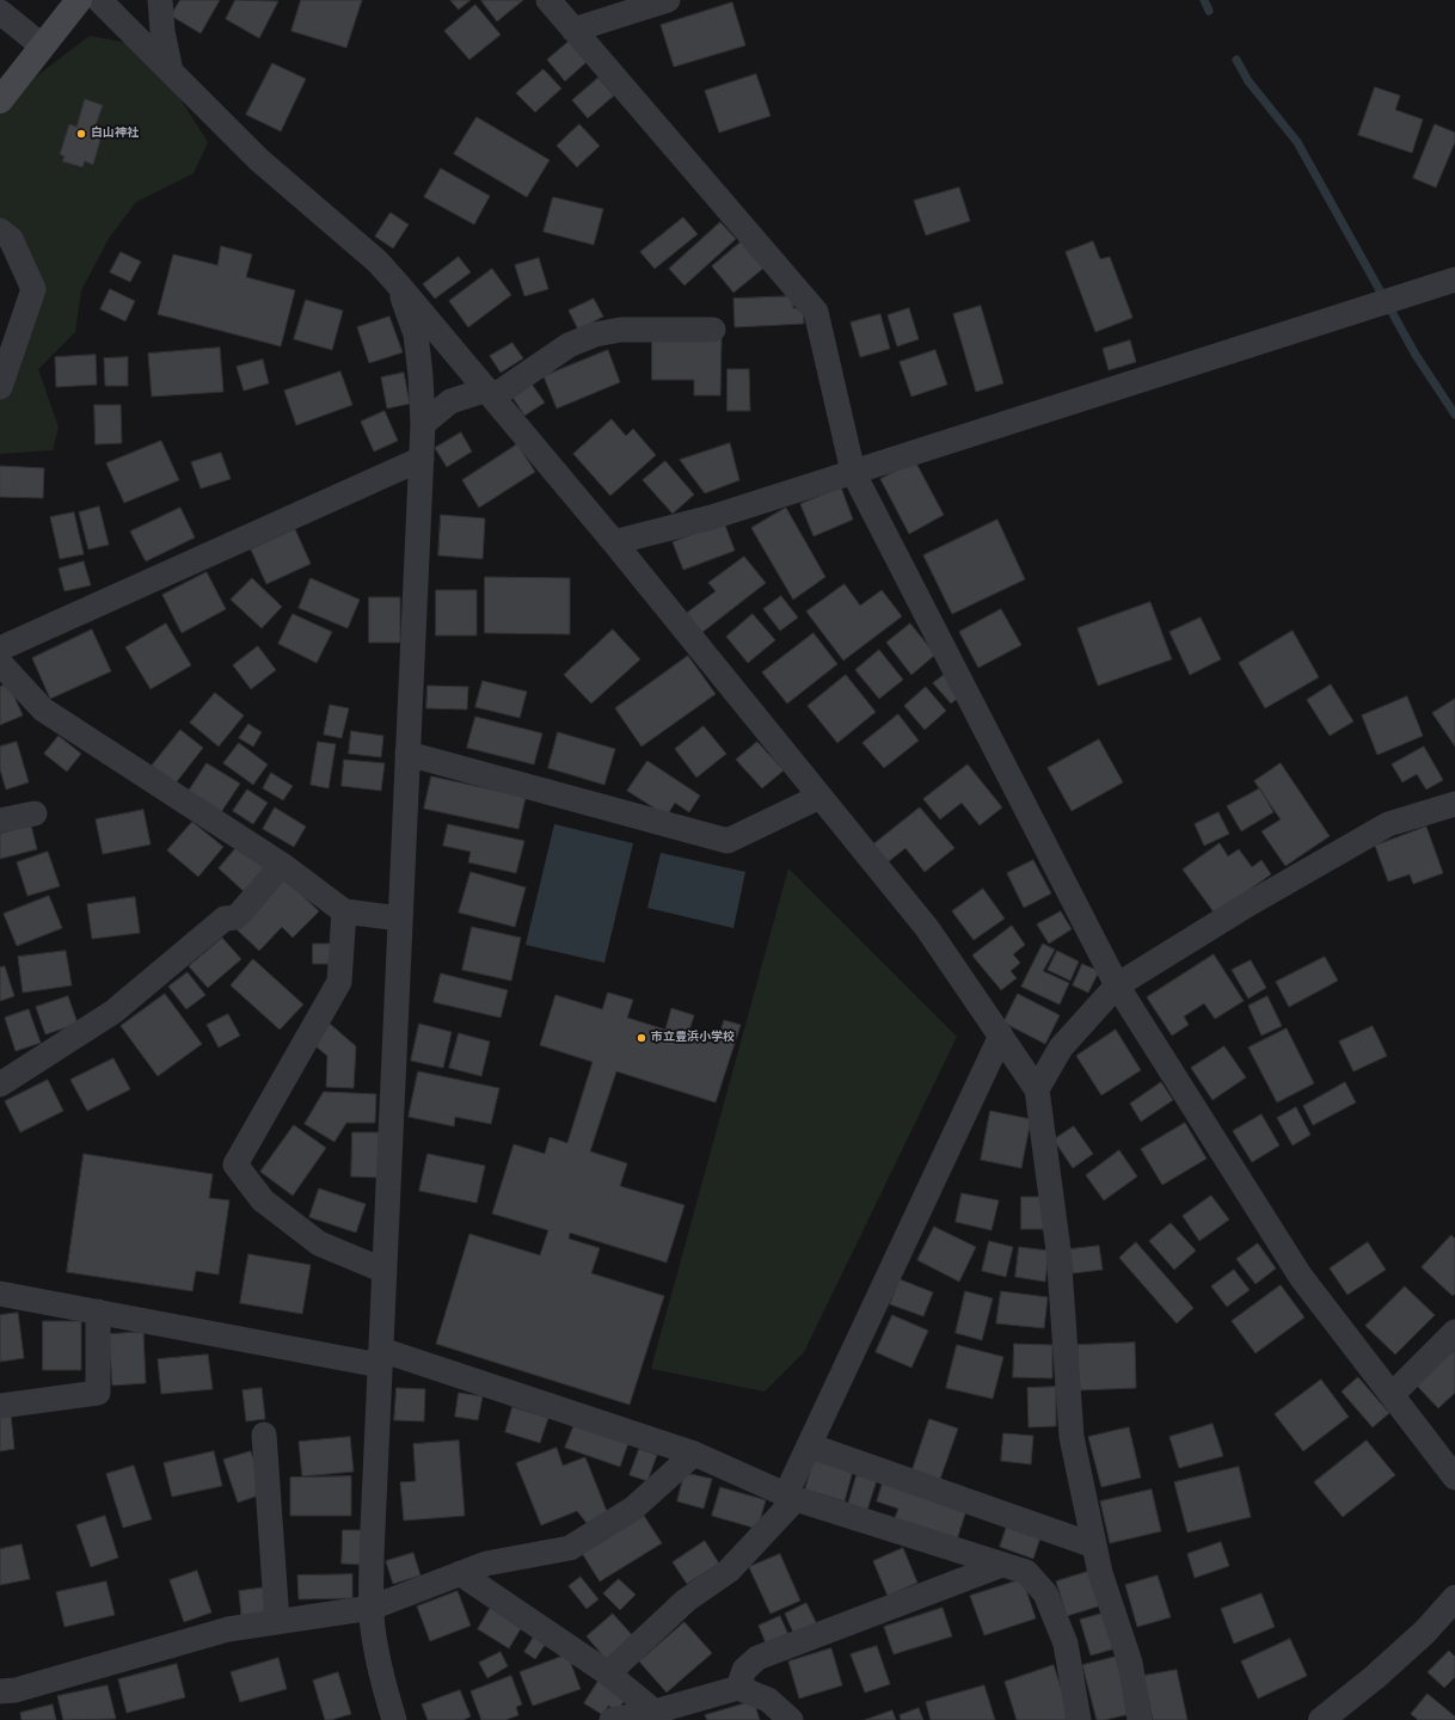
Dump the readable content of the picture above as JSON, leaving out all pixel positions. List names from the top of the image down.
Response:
{
  "places": ["白山神社", "市立豊浜小学校"]
}
